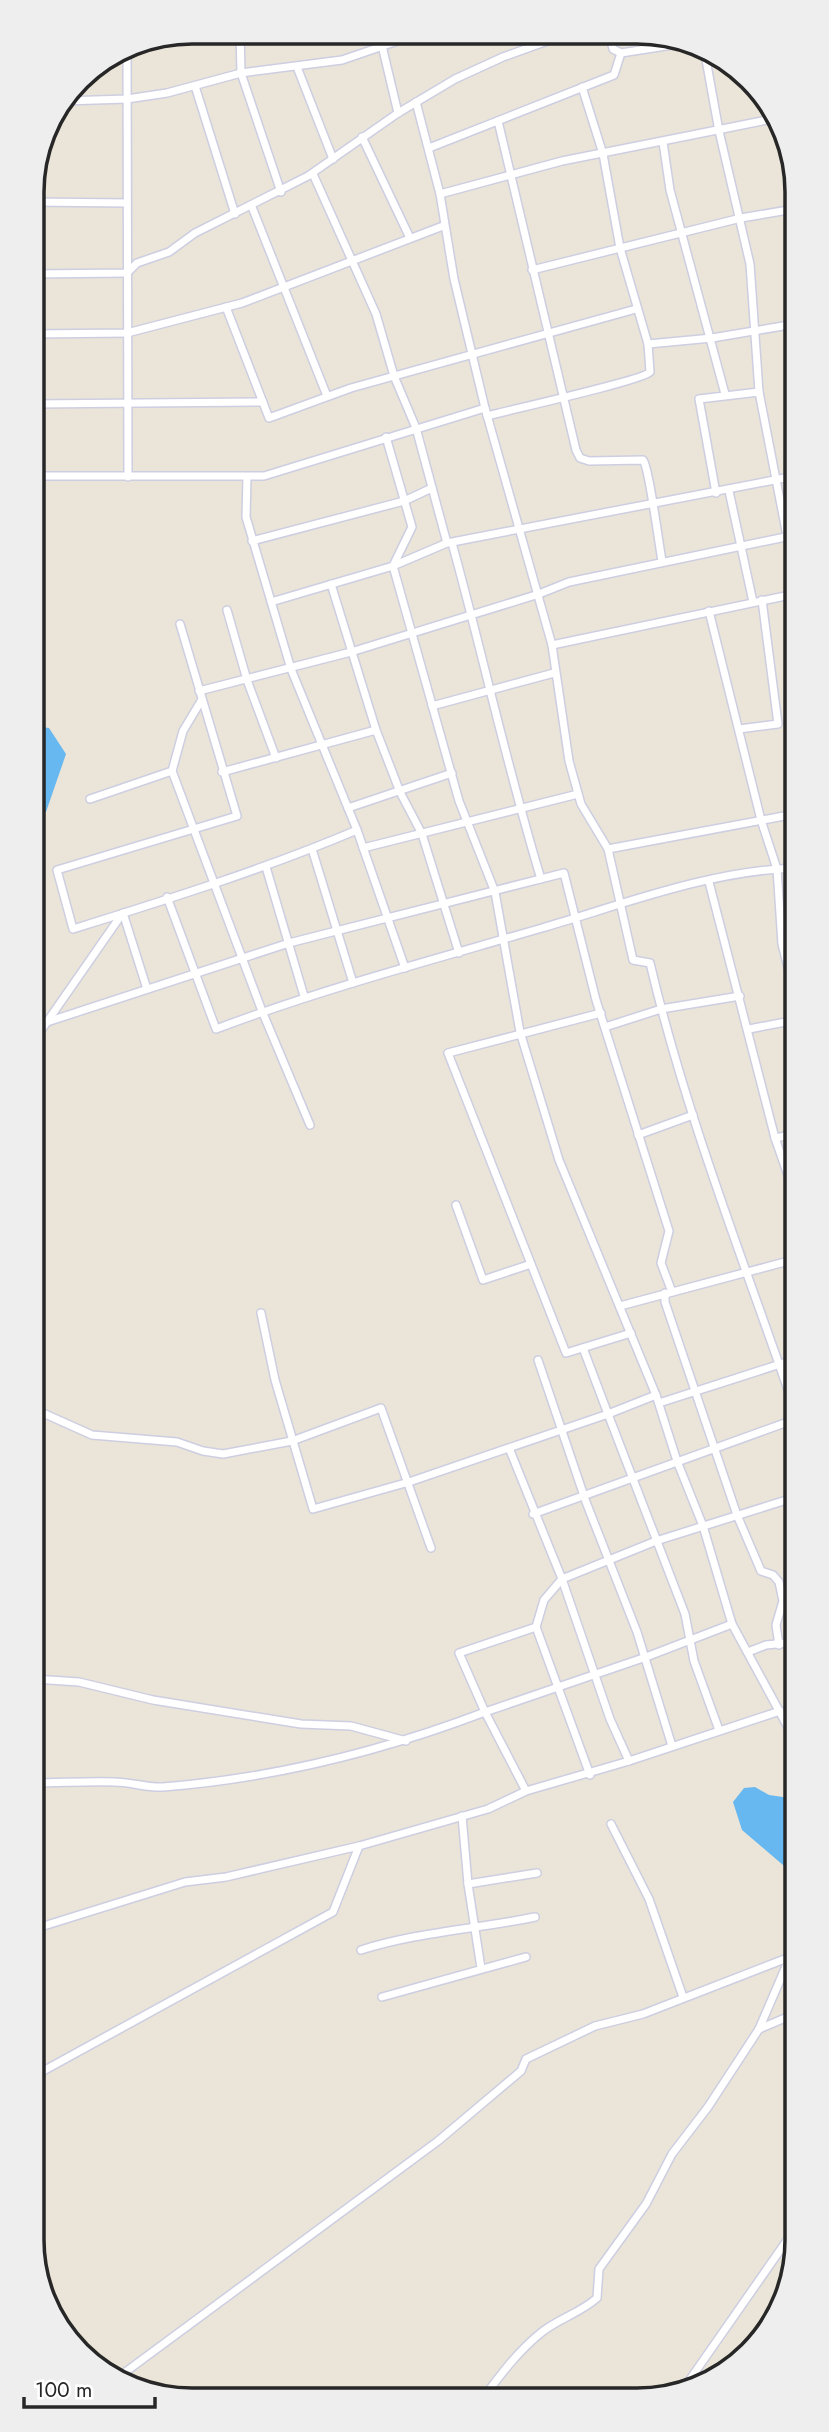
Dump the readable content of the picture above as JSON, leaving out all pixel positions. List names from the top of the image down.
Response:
{
  "scale_bar": "100 m"
}
